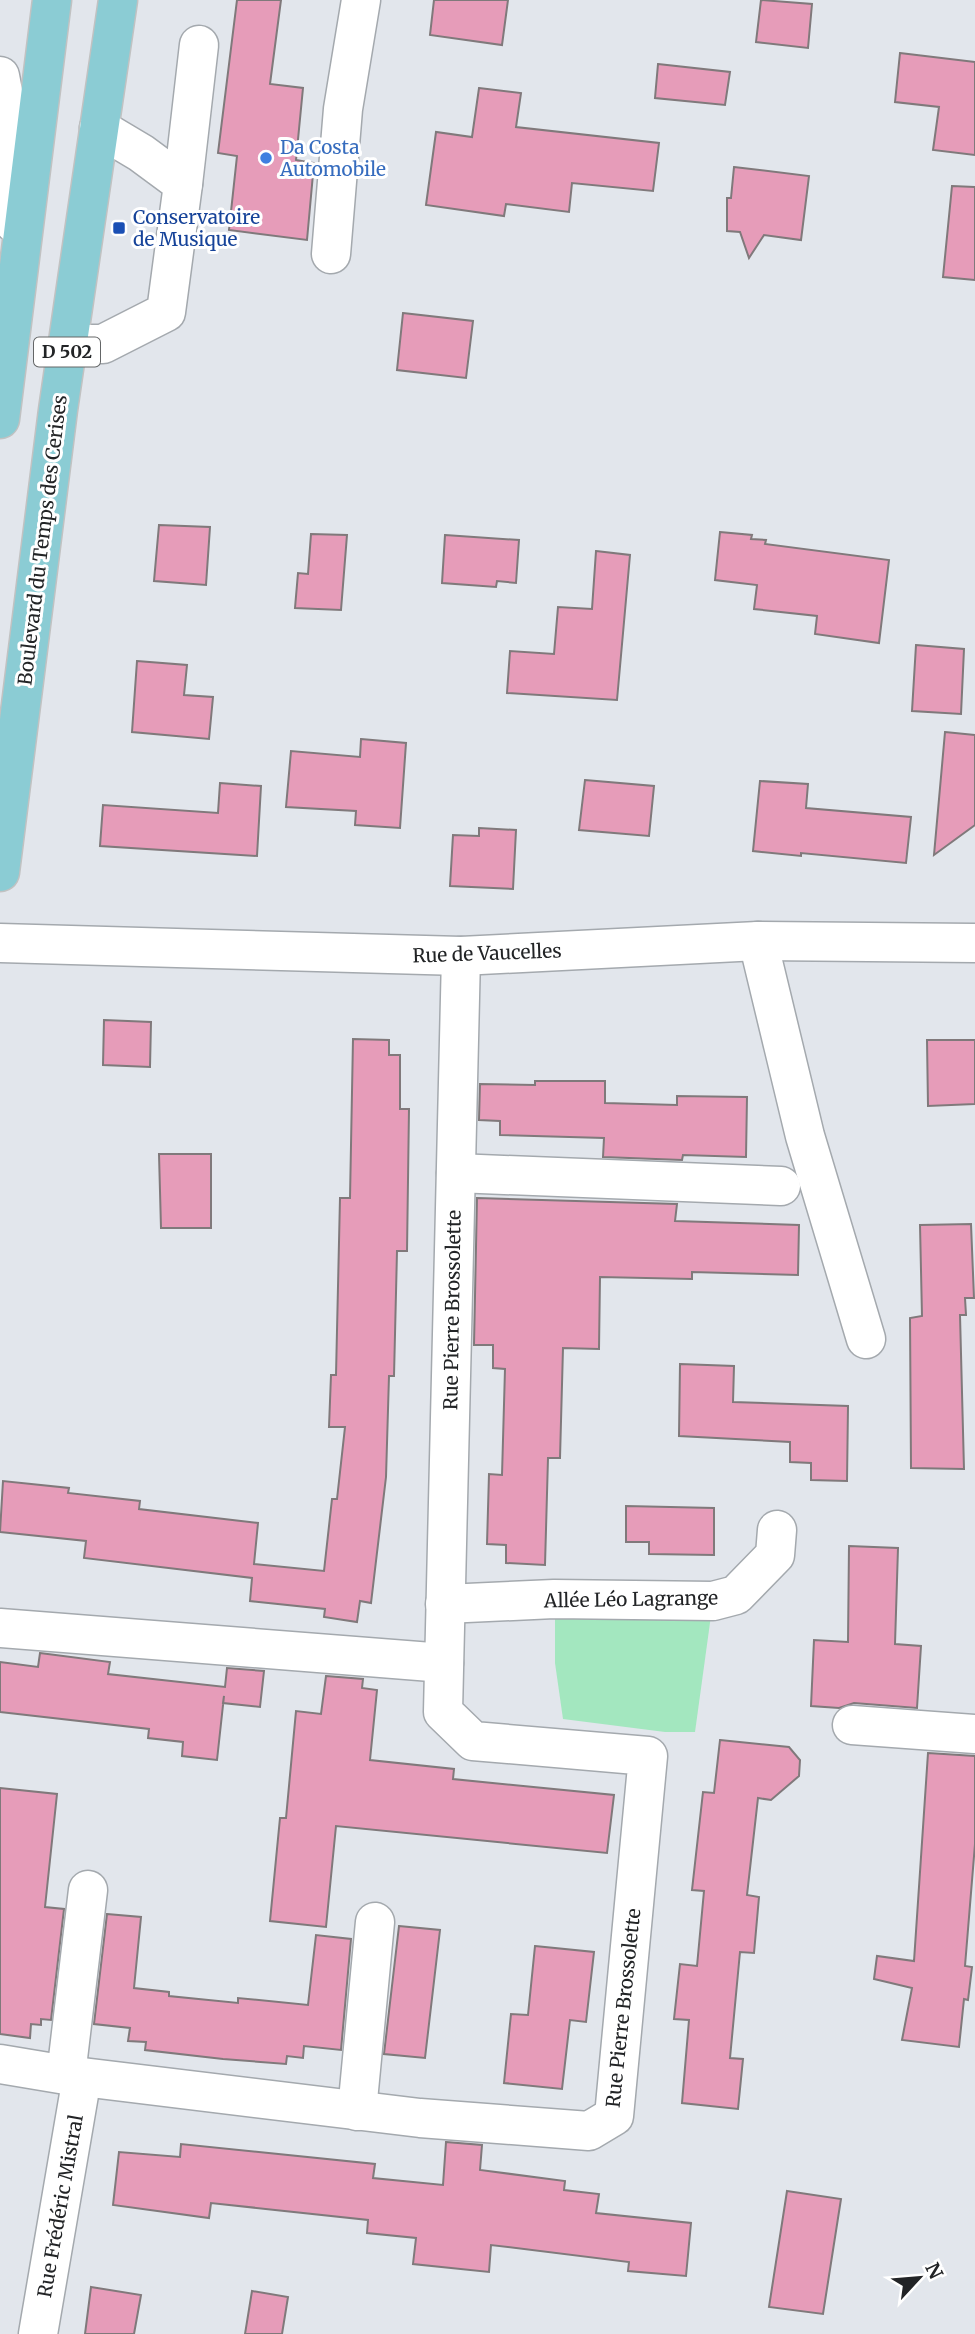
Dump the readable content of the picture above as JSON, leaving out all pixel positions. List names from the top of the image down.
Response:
{
  "streets": {
    "main road": ["D 502", "Boulevard du Temps des Cerises"],
    "street": [
      "Rue de Vaucelles",
      "Rue Pierre Brossolette",
      "Allée Léo Lagrange",
      "Rue Frédéric Mistral"
    ]
  },
  "crossings": [
    ["Rue de Vaucelles", "Rue Pierre Brossolette"],
    ["Rue Pierre Brossolette", "Allée Léo Lagrange"],
    ["Rue Pierre Brossolette", "Rue Frédéric Mistral"]
  ],
  "places": {
    "other": ["Da Costa Automobile"],
    "transit": ["Conservatoire de Musique"]
  },
  "north": "top right"
}
